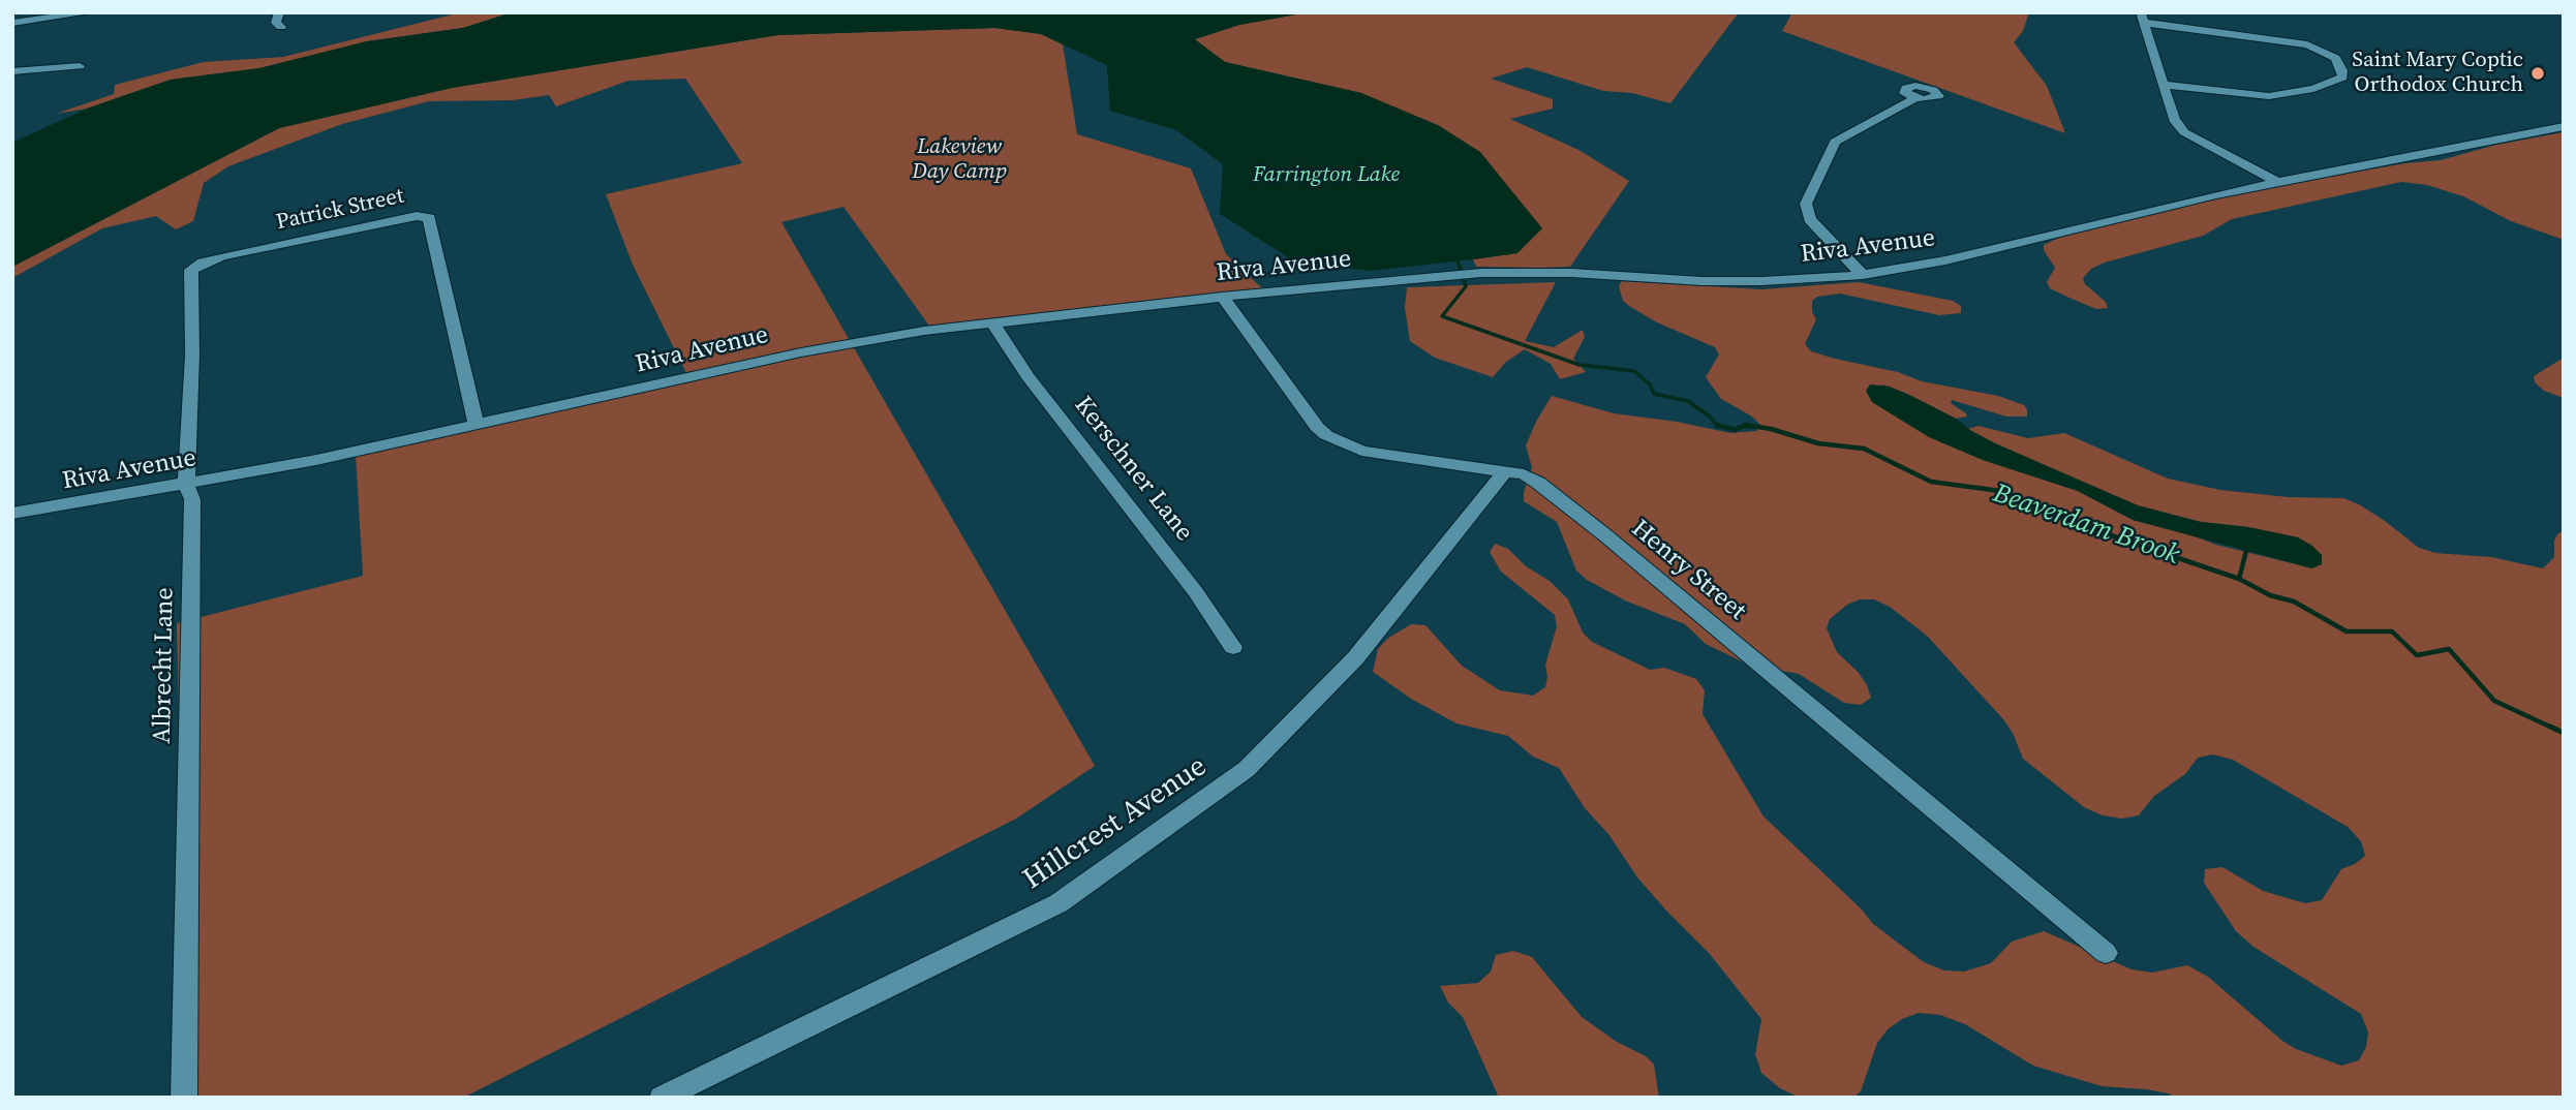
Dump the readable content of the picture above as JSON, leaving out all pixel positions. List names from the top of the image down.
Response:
{
  "streets": {
    "street": [
      "Patrick Street",
      "Riva Avenue",
      "Kerschner Lane",
      "Henry Street",
      "Albrecht Lane",
      "Hillcrest Avenue"
    ]
  },
  "crossings": [
    ["Patrick Street", "Riva Avenue"],
    ["Patrick Street", "Albrecht Lane"],
    ["Riva Avenue", "Kerschner Lane"],
    ["Riva Avenue", "Henry Street"],
    ["Riva Avenue", "Albrecht Lane"],
    ["Henry Street", "Hillcrest Avenue"]
  ],
  "water": ["Farrington Lake", "Beaverdam Brook"],
  "parks": ["Lakeview Day Camp"],
  "places": ["Saint Mary Coptic Orthodox Church"]
}
